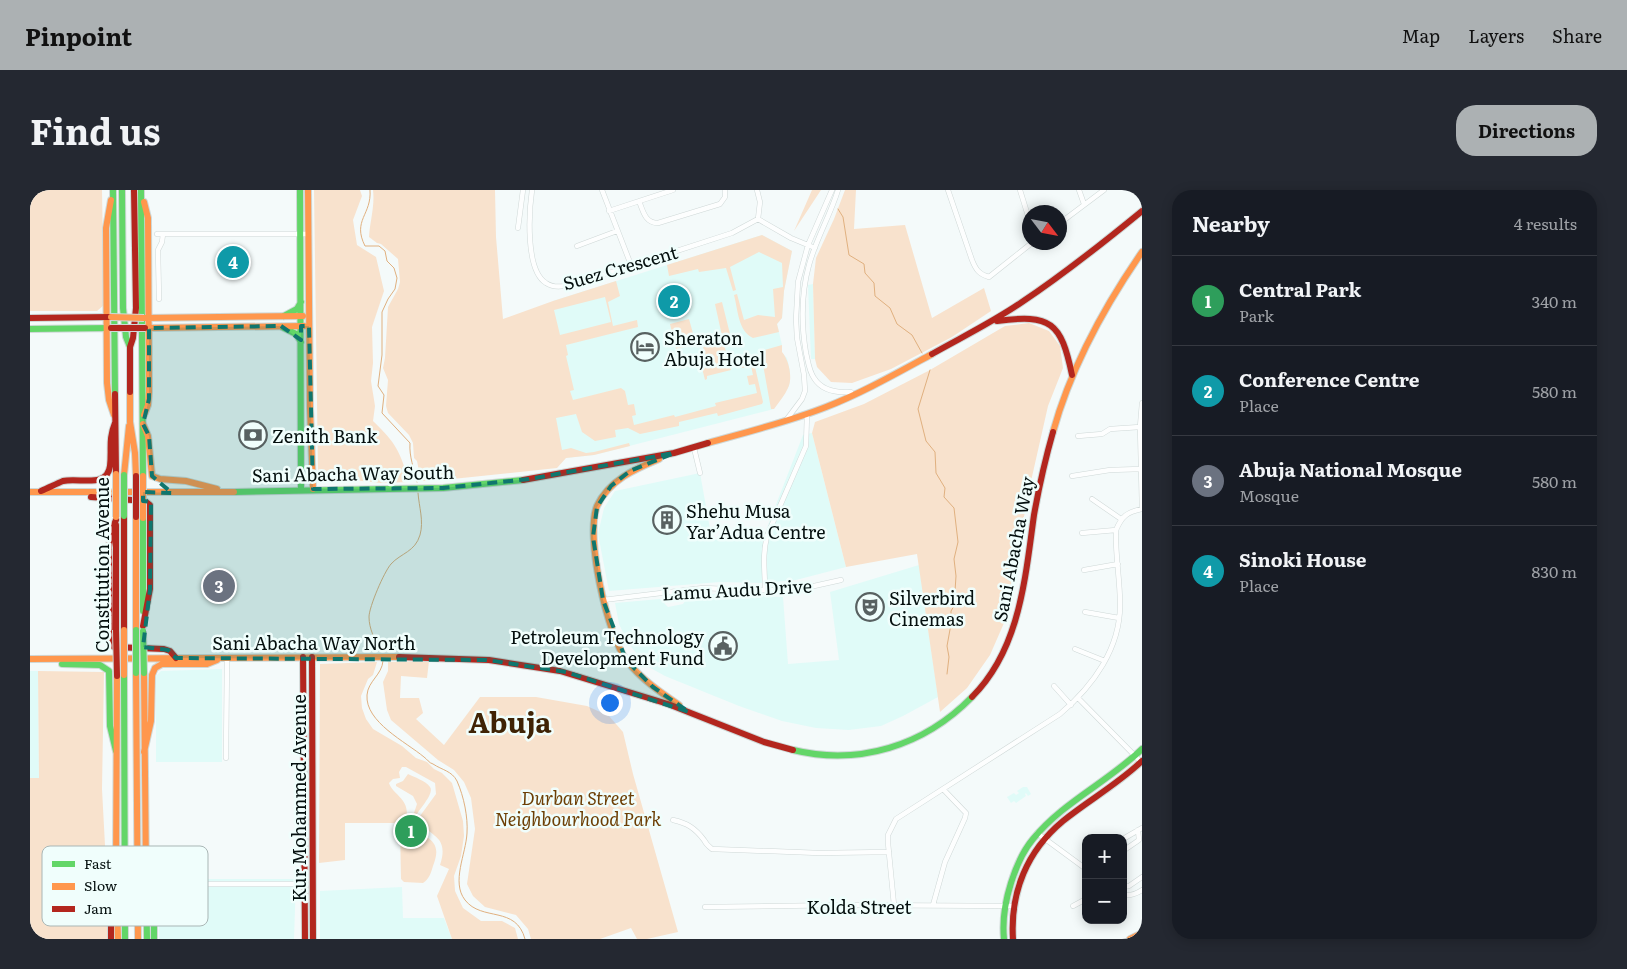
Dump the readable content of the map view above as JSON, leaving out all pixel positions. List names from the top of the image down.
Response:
{
  "streets": {
    "main road": [
      "Sani Abacha Way South",
      "Sani Abacha Way",
      "Constitution Avenue",
      "Sani Abacha Way North",
      "Kur Mohammed Avenue"
    ],
    "street": ["Suez Crescent", "Lamu Audu Drive", "Kolda Street"]
  },
  "crossings": [
    ["Sani Abacha Way", "Sani Abacha Way North"],
    ["Sani Abacha Way North", "Kur Mohammed Avenue"]
  ],
  "districts": ["Abuja"],
  "parks": ["Durban Street Neighbourhood Park"],
  "places": {
    "hotel": ["Sheraton Abuja Hotel"],
    "bank": ["Zenith Bank"],
    "building": ["Shehu Musa Yar’Adua Centre"],
    "theatre": ["Silverbird Cinemas"],
    "public building": ["Petroleum Technology Development Fund"]
  },
  "legend": ["Fast", "Slow", "Jam"],
  "north": "bottom right",
  "page": {
    "header": "Pinpoint",
    "nav": ["Map", "Layers", "Share"],
    "title": "Find us",
    "buttons": "Directions",
    "heading": ["Nearby", "4 results"],
    "pins": [
      "4",
      "2",
      "3",
      "1"
    ],
    "list": [
      {
        "mark": "1",
        "name": "Central Park",
        "note": "Park",
        "value": "340 m"
      },
      {
        "mark": "2",
        "name": "Conference Centre",
        "note": "Place",
        "value": "580 m"
      },
      {
        "mark": "3",
        "name": "Abuja National Mosque",
        "note": "Mosque",
        "value": "580 m"
      },
      {
        "mark": "4",
        "name": "Sinoki House",
        "note": "Place",
        "value": "830 m"
      }
    ],
    "map_buttons": ["+", "−"]
  }
}
